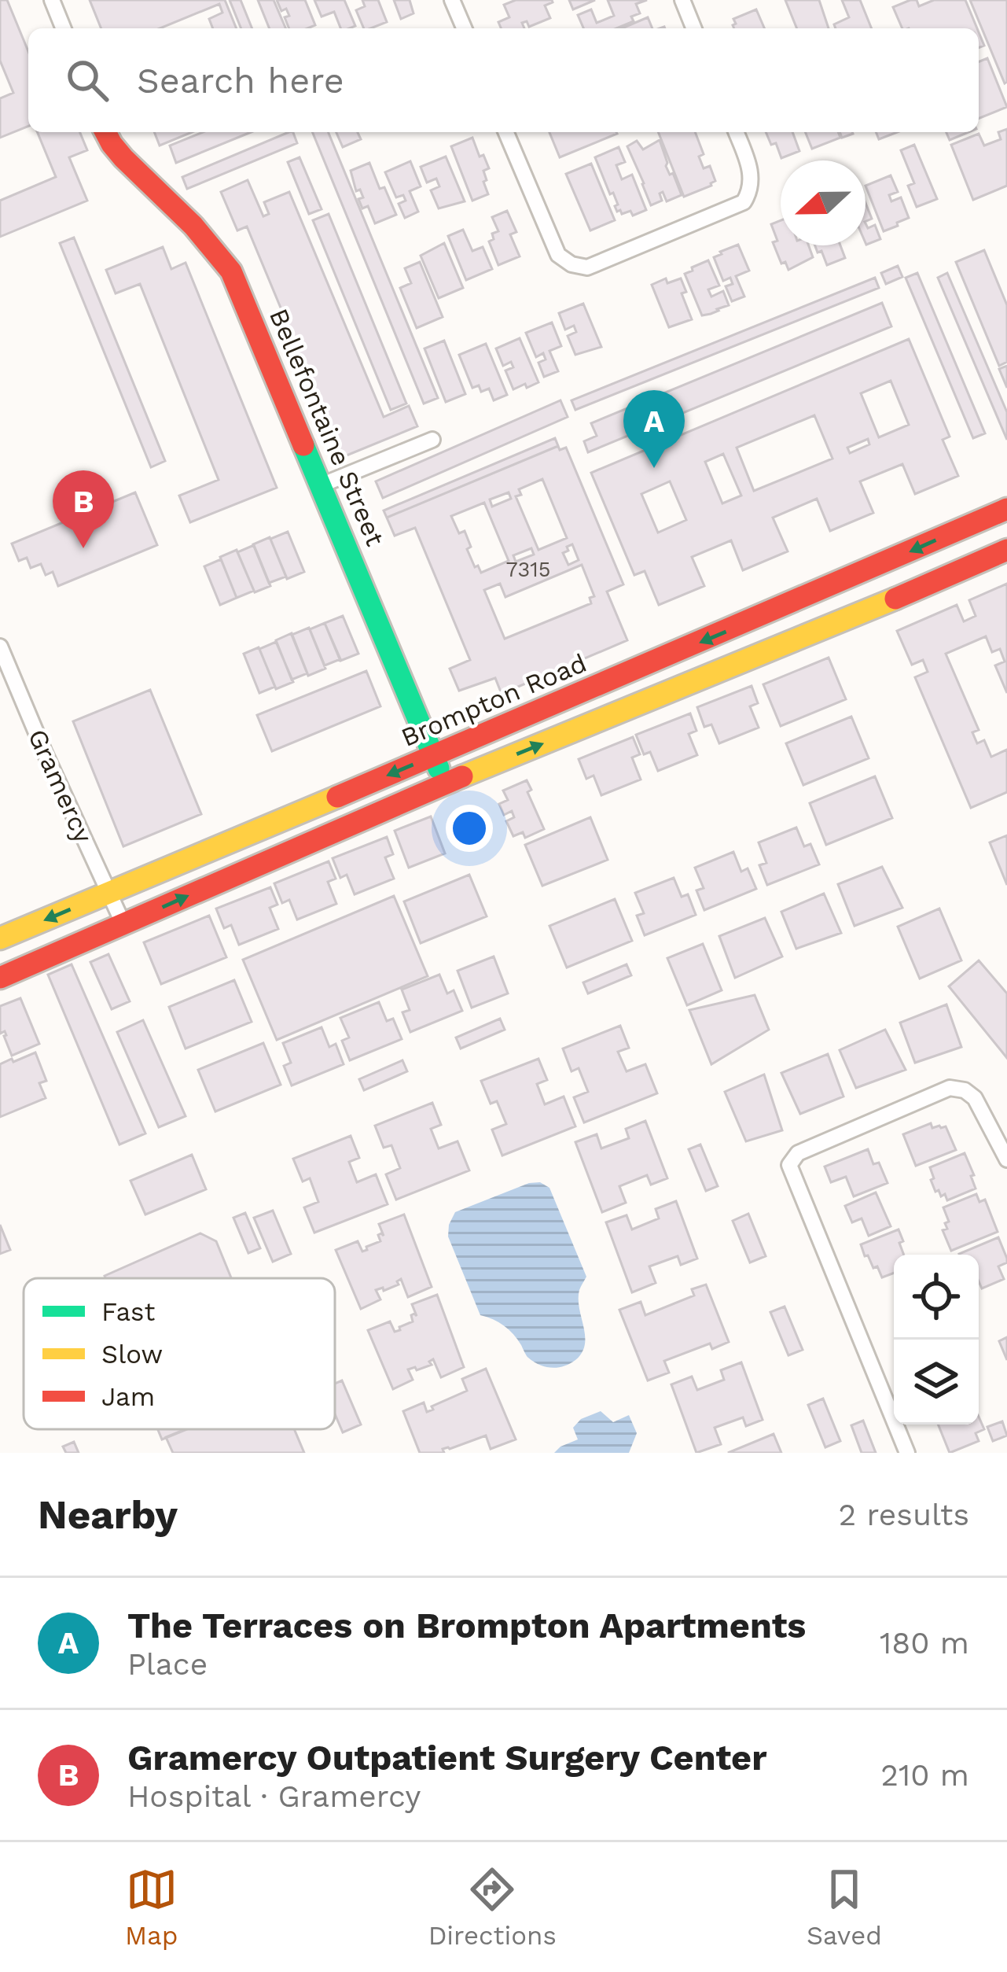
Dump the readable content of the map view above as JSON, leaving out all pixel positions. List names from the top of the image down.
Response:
{
  "streets": {
    "street": ["Bellefontaine Street", "Brompton Road", "Gramercy"]
  },
  "crossings": [
    ["Bellefontaine Street", "Brompton Road"],
    ["Brompton Road", "Gramercy"]
  ],
  "house_numbers": ["7315"],
  "legend": ["Fast", "Slow", "Jam"],
  "north": "left",
  "page": {
    "search": "Search here",
    "pins": ["A", "B"],
    "heading": ["Nearby", "2 results"],
    "list": [
      {
        "mark": "A",
        "name": "The Terraces on Brompton Apartments",
        "note": "Place",
        "value": "180 m"
      },
      {
        "mark": "B",
        "name": "Gramercy Outpatient Surgery Center",
        "note": "Hospital · Gramercy",
        "value": "210 m"
      }
    ],
    "nav": ["Map", "Directions", "Saved"]
  }
}
